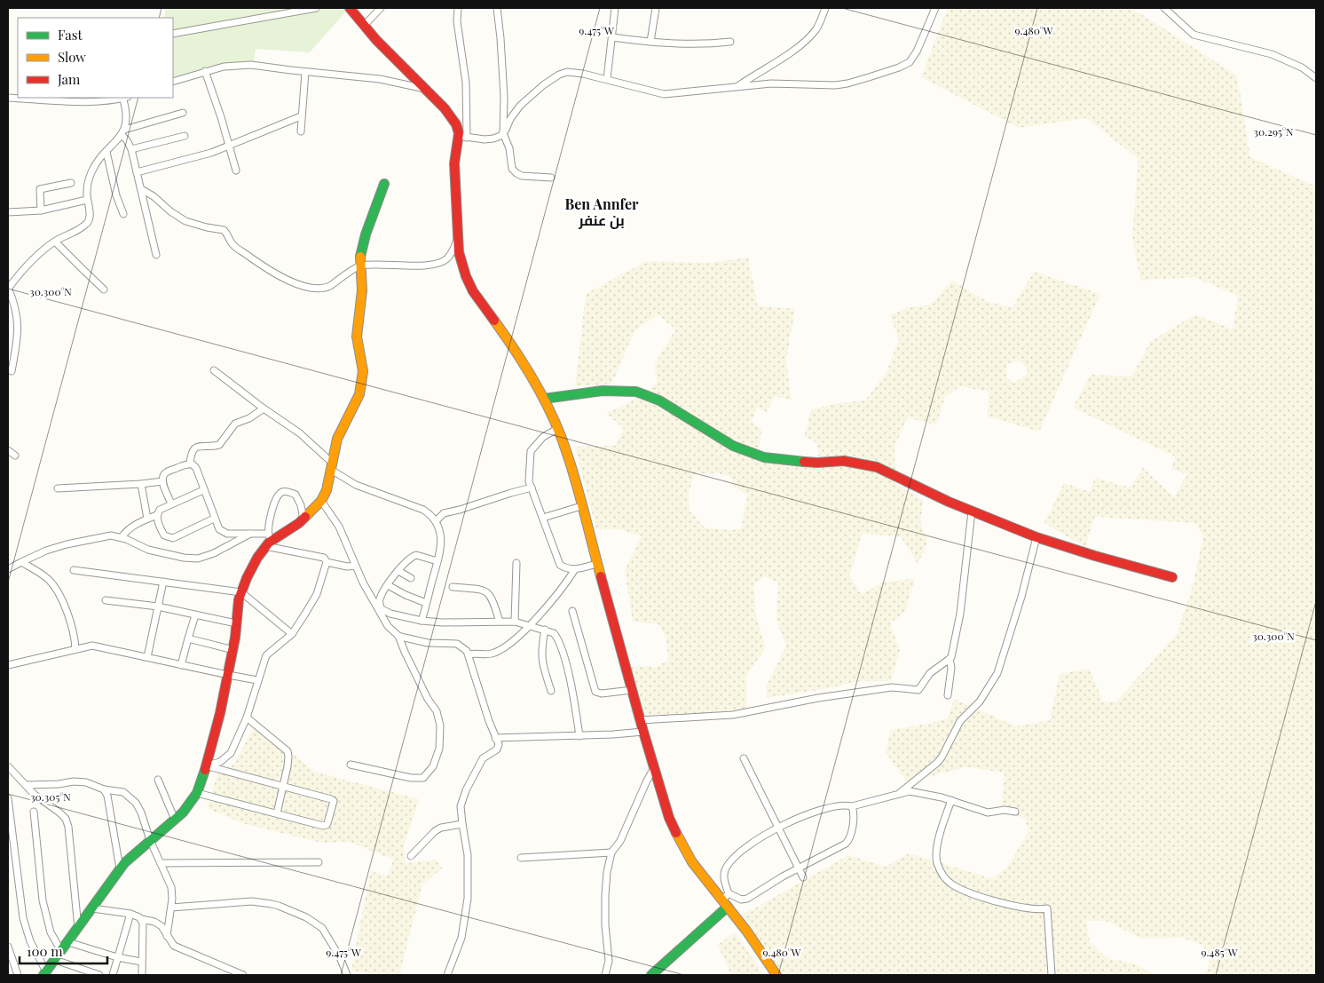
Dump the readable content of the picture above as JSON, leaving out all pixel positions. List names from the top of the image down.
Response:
{
  "districts": ["Ben Annfer بن عنفر"],
  "legend": ["Fast", "Slow", "Jam"],
  "scale_bar": "100 m",
  "coordinates": [
    "9.475°W",
    "9.480°W",
    "30.295°N",
    "30.300°N",
    "30.305°N",
    "9.485°W"
  ]
}
